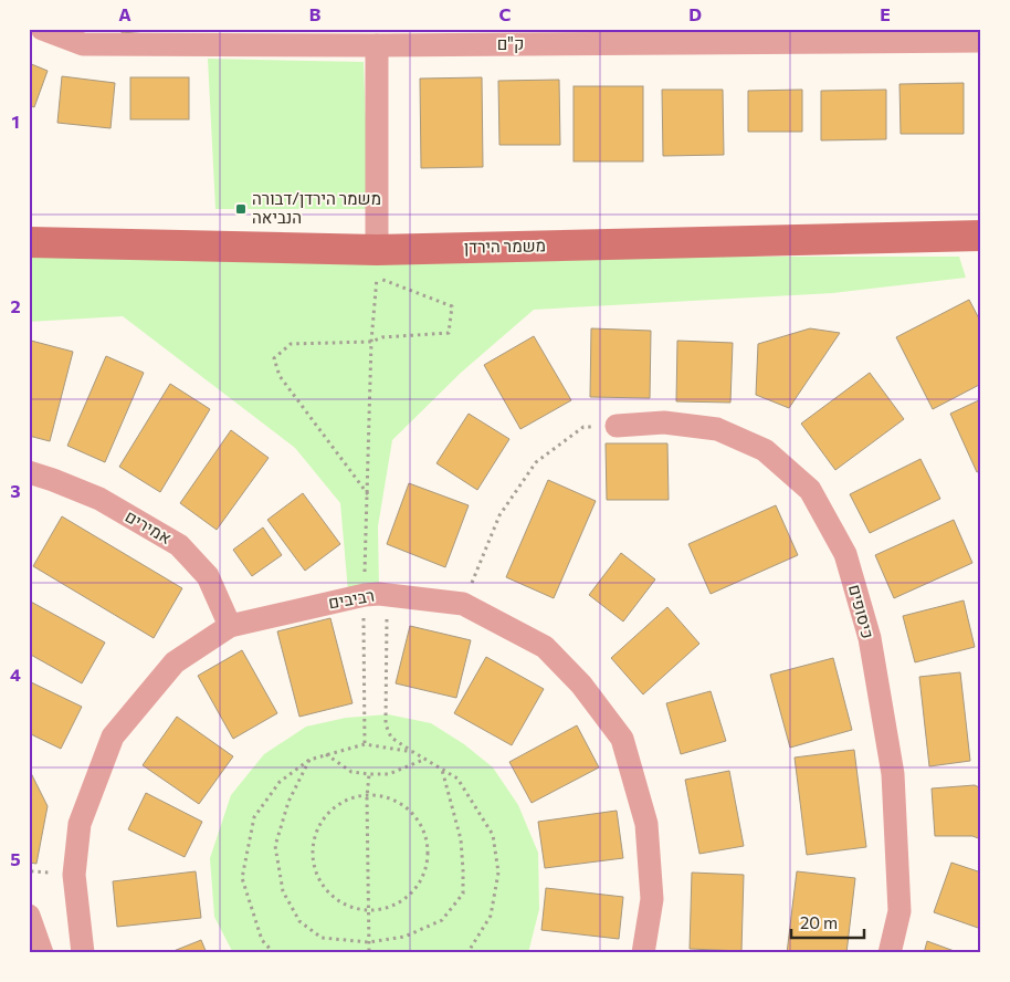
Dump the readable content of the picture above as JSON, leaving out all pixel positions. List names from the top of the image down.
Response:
{
  "streets": {
    "street": [
      "ק\"ם",
      "משמר הירדן",
      "אמירים",
      "רביבים",
      "כיסופים"
    ]
  },
  "crossings": [
    ["אמירים", "רביבים"]
  ],
  "places": {
    "transit": ["משמר הירדן/דבורה הנביאה"]
  },
  "scale_bar": "20 m",
  "grid": {
    "columns": [
      "A",
      "B",
      "C",
      "D",
      "E"
    ],
    "rows": [
      "1",
      "2",
      "3",
      "4",
      "5"
    ]
  }
}
